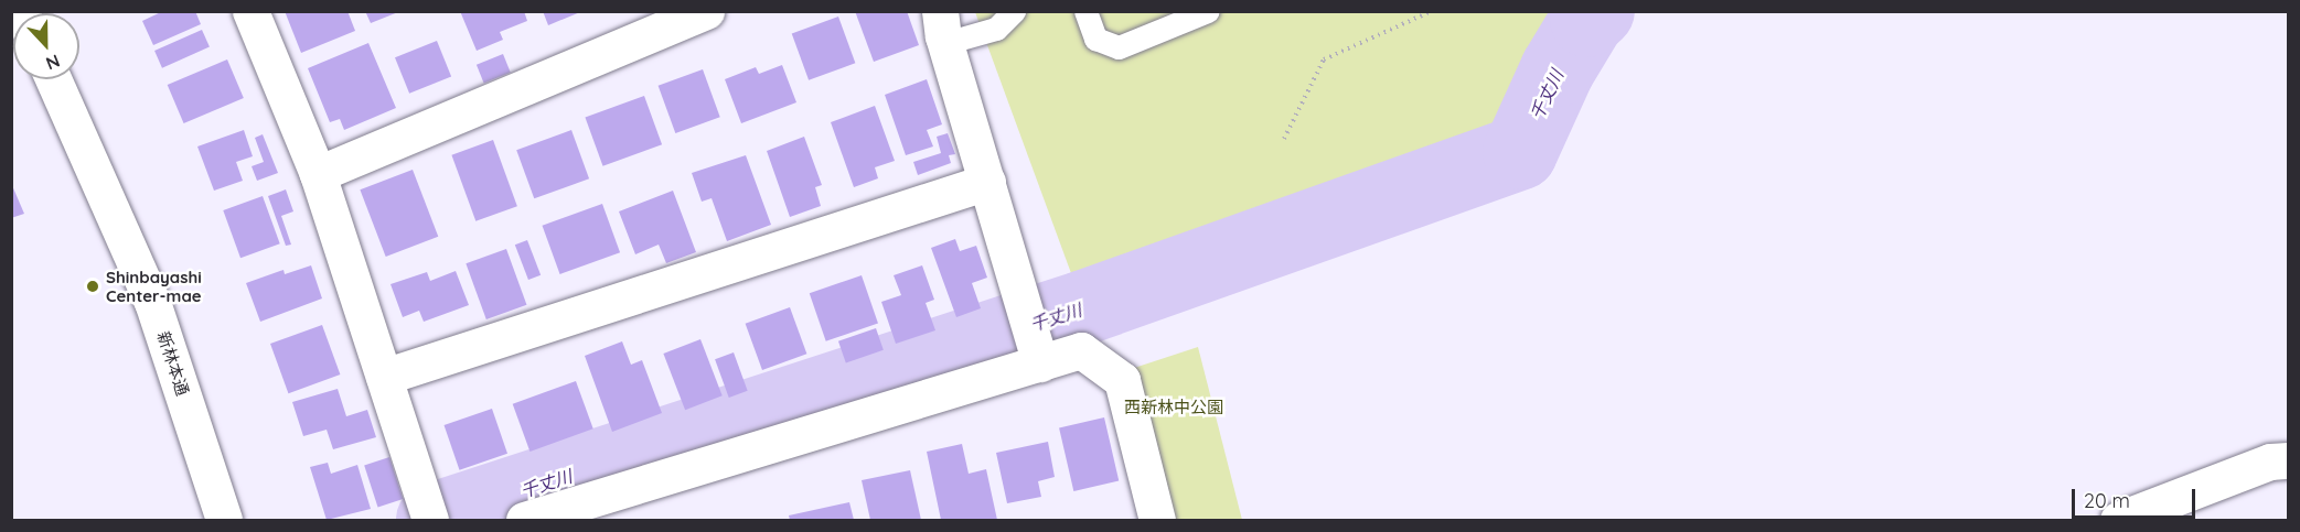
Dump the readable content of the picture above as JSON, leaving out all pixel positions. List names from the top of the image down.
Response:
{
  "streets": {
    "street": ["新林本通"]
  },
  "water": ["千丈川"],
  "parks": ["西新林中公園"],
  "places": ["Shinbayashi Center-mae"],
  "scale_bar": "20 m",
  "north": "bottom"
}
